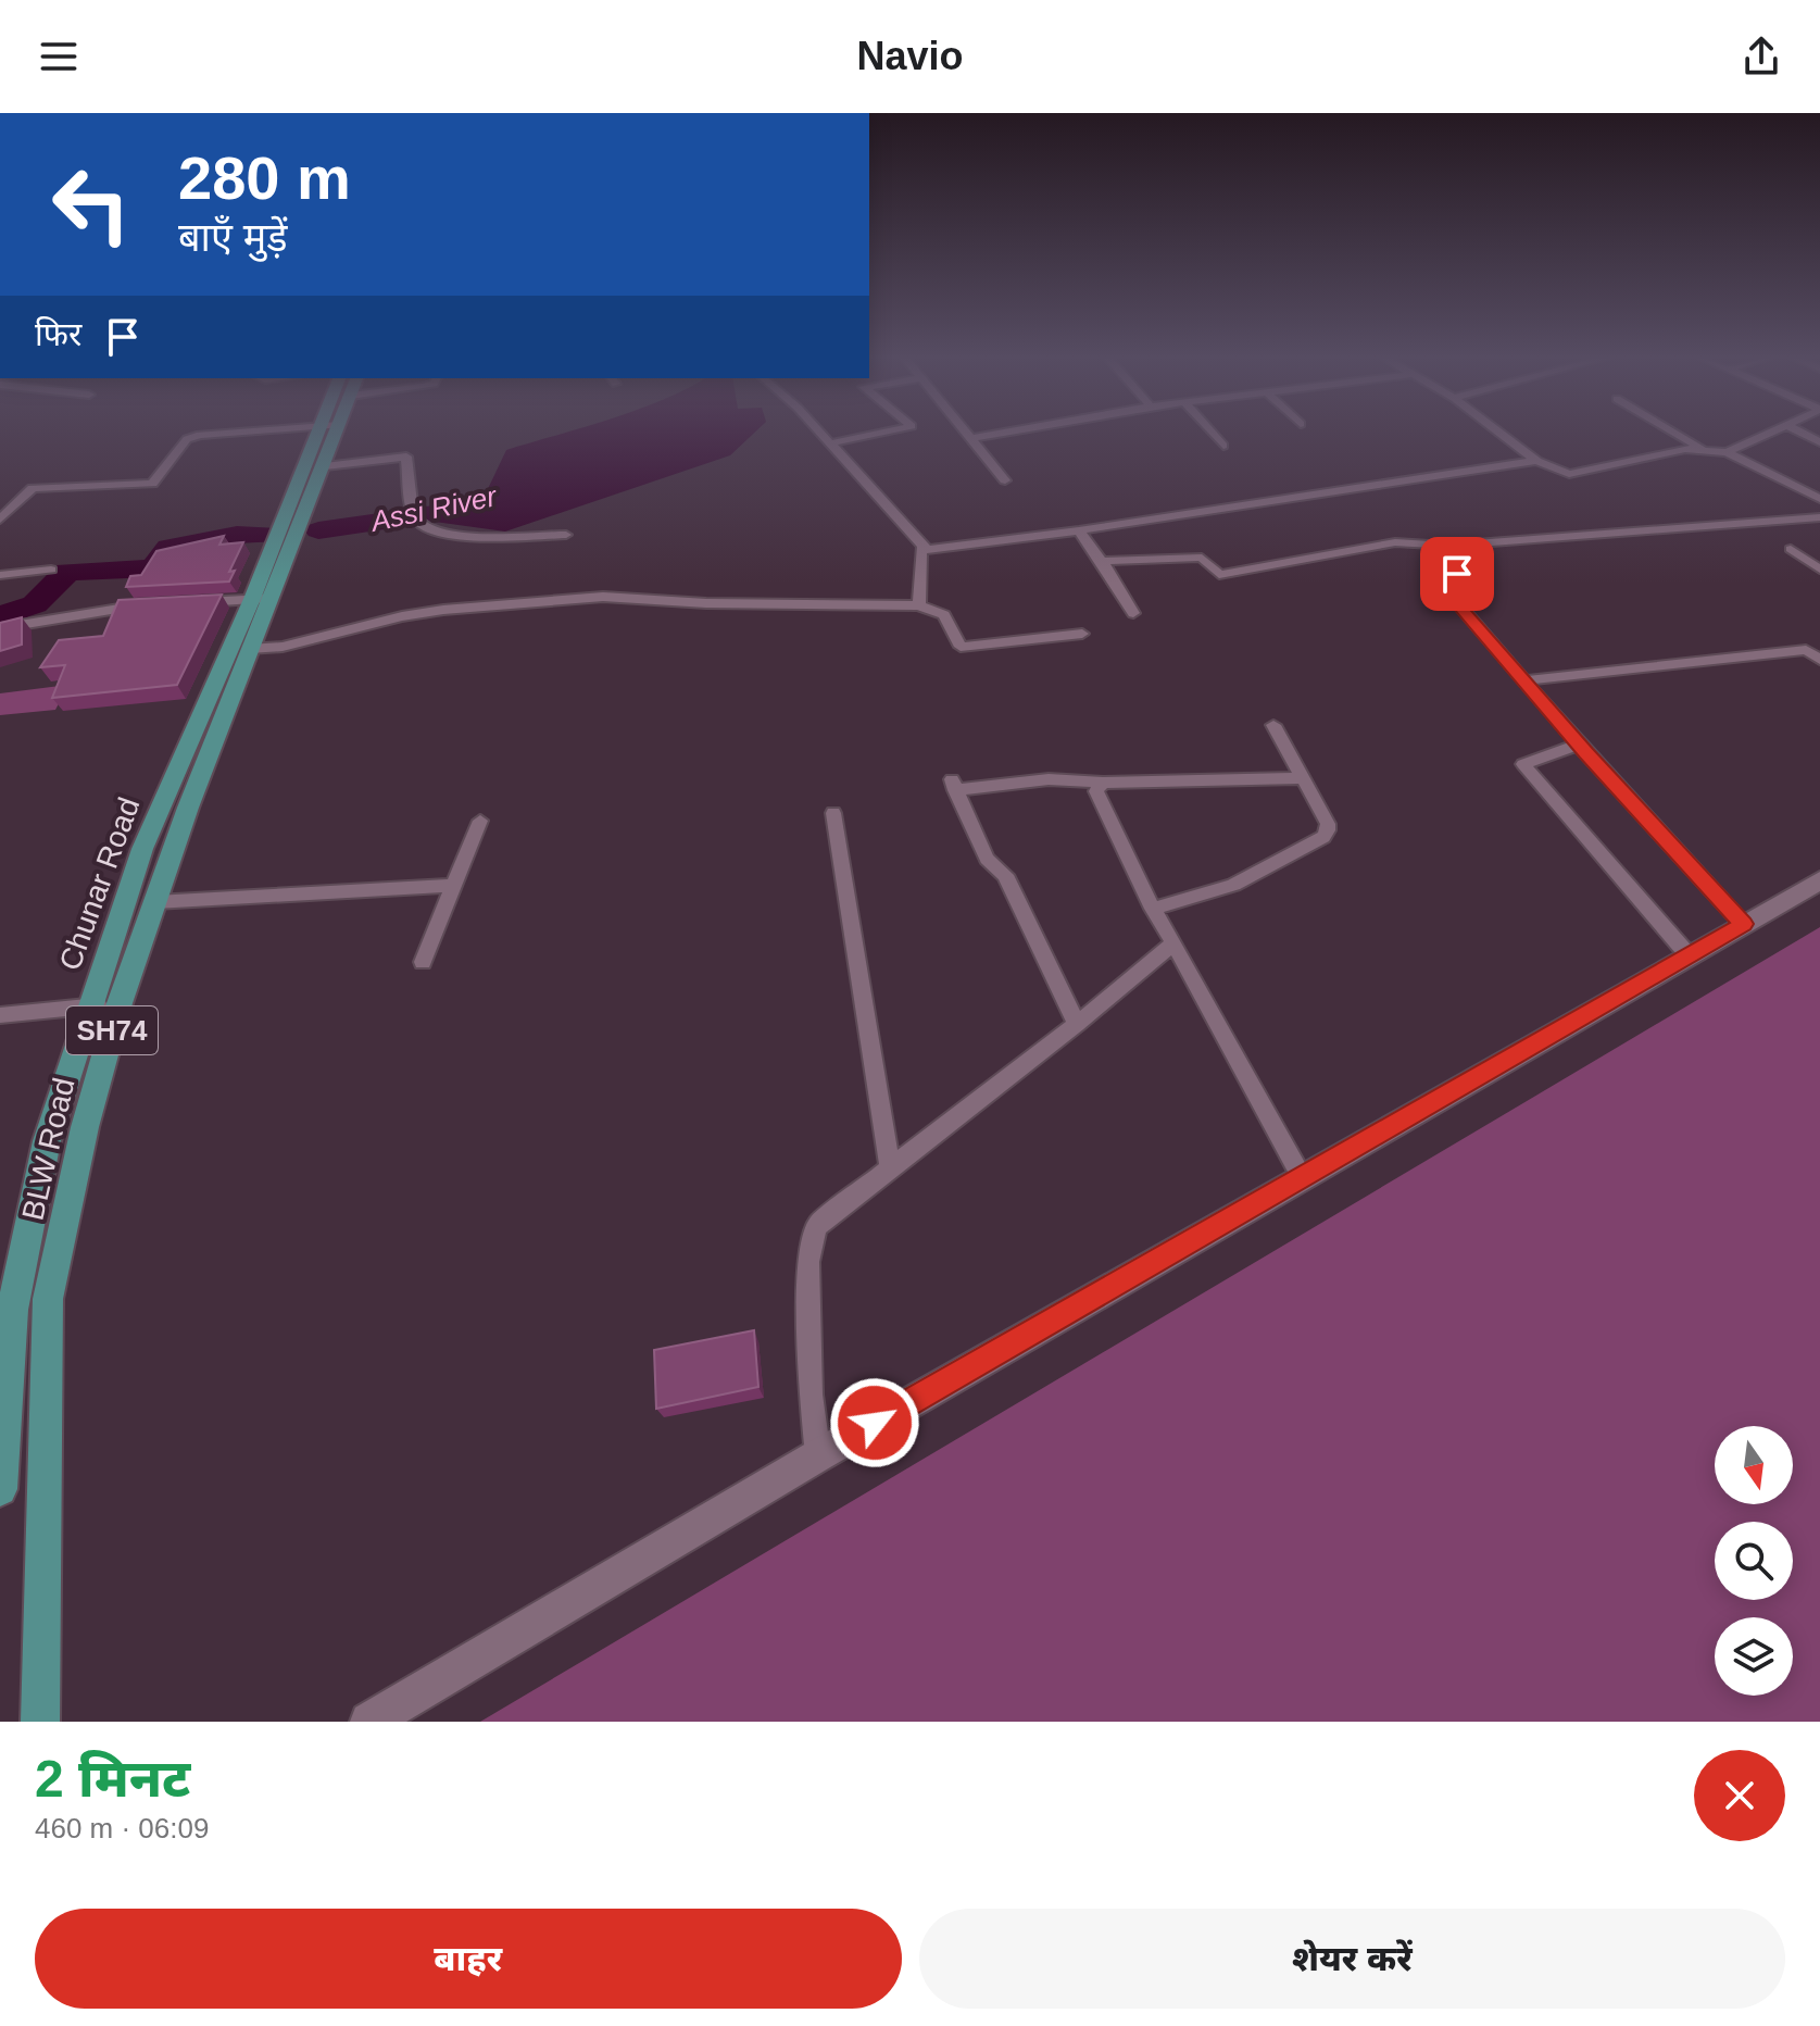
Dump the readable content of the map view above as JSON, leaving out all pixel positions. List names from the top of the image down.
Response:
{
  "streets": {
    "main road": ["Chunar Road", "SH74", "BLW Road"]
  },
  "crossings": [
    ["Chunar Road", "BLW Road"],
    ["SH74", "BLW Road"]
  ],
  "water": ["Assi River"],
  "north": "bottom",
  "page": {
    "header": "Navio",
    "turn": ["280 m", "बाएँ मुड़ें"],
    "then": "फिर",
    "heading": ["2 मिनट", "460 m · 06:09"],
    "buttons": ["बाहर", "शेयर करें"]
  }
}
